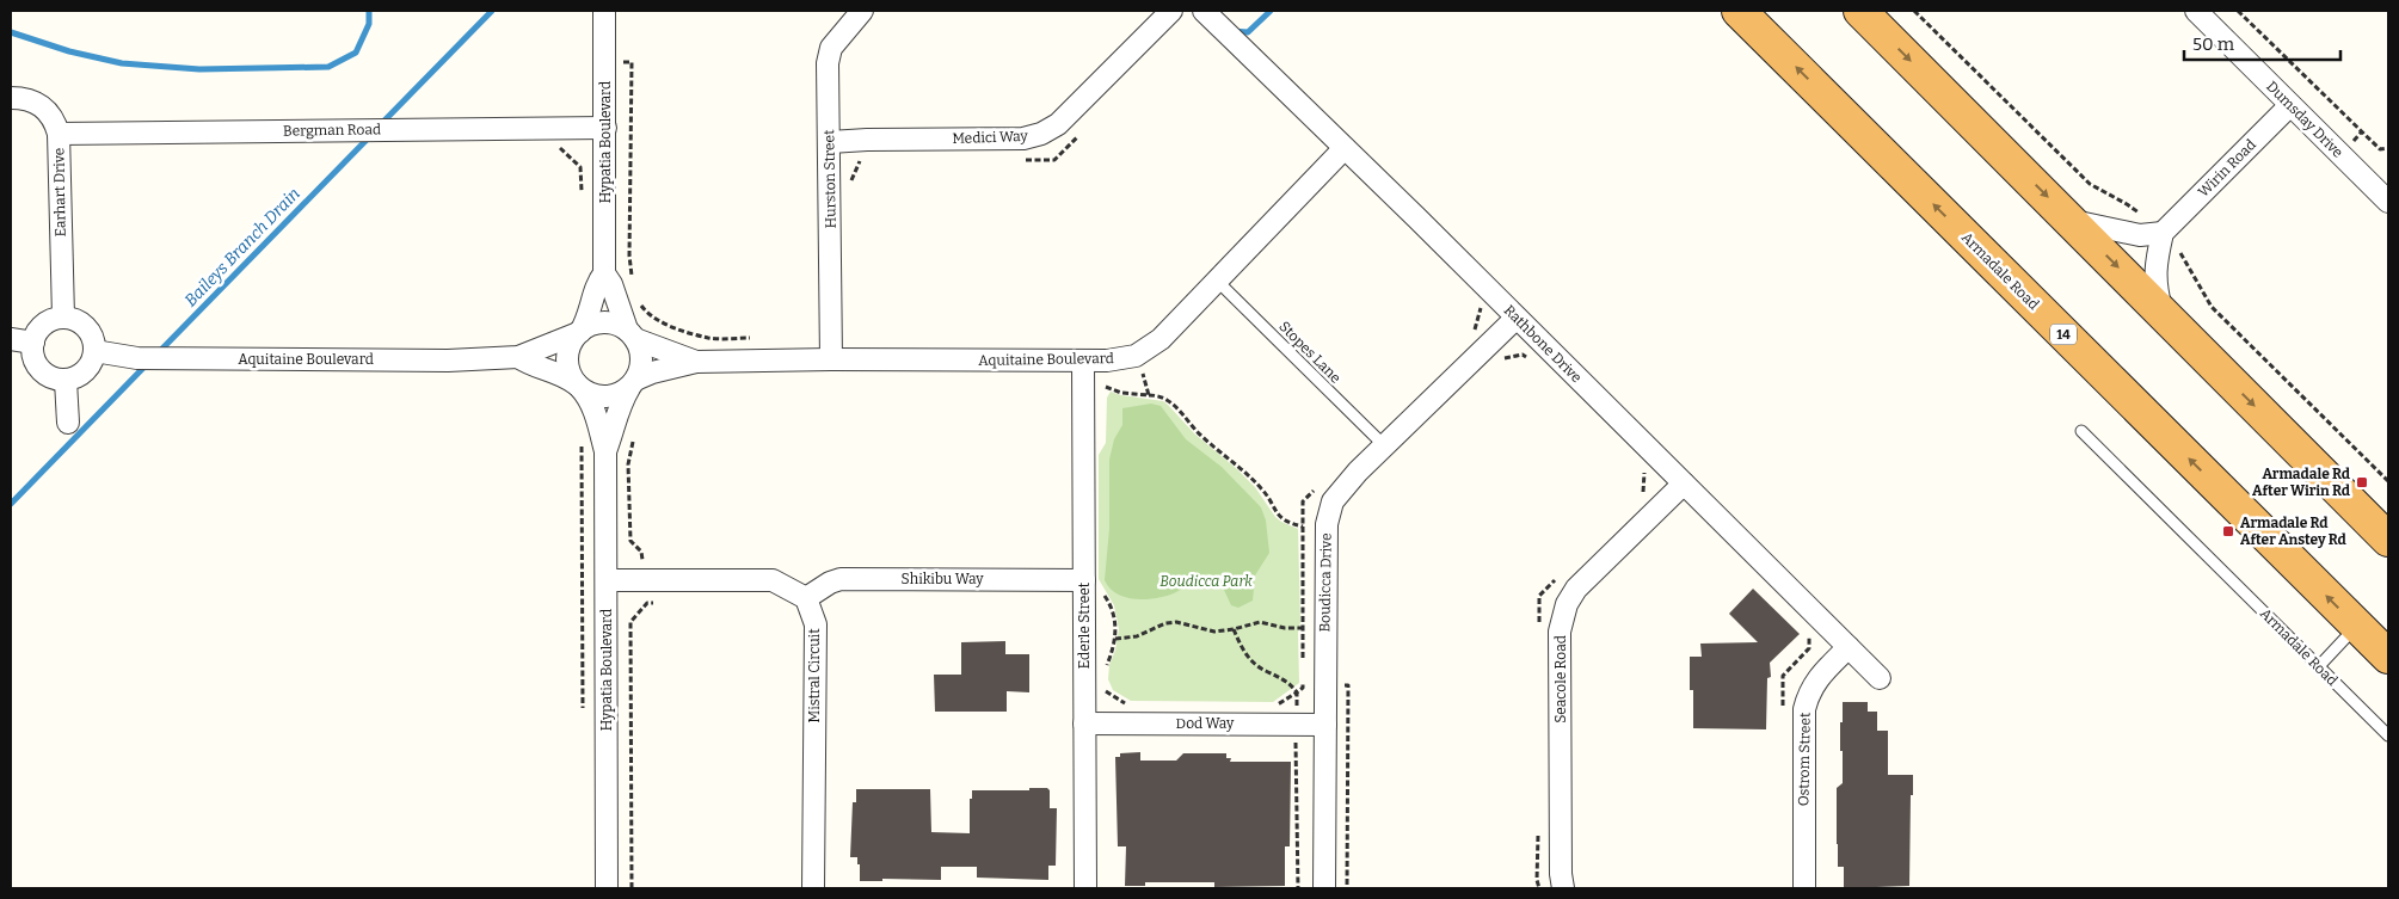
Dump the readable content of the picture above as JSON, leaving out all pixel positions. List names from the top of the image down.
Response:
{
  "streets": {
    "highway": ["Armadale Road", "14"],
    "street": [
      "Dumsday Drive",
      "Bergman Road",
      "Medici Way",
      "Hypatia Boulevard",
      "Wirin Road",
      "Hurston Street",
      "Earhart Drive",
      "Rathbone Drive",
      "Aquitaine Boulevard",
      "Shikibu Way",
      "Boudicca Drive",
      "Ederle Street",
      "Mistral Circuit",
      "Seacole Road",
      "Dod Way",
      "Ostrom Street"
    ],
    "lane": ["Stopes Lane"]
  },
  "crossings": [
    ["Dumsday Drive", "Wirin Road"],
    ["Bergman Road", "Hypatia Boulevard"],
    ["Bergman Road", "Earhart Drive"],
    ["Medici Way", "Hurston Street"],
    ["Hypatia Boulevard", "Aquitaine Boulevard"],
    ["Hurston Street", "Aquitaine Boulevard"],
    ["Earhart Drive", "Aquitaine Boulevard"],
    ["Rathbone Drive", "Aquitaine Boulevard"],
    ["Rathbone Drive", "Boudicca Drive"],
    ["Rathbone Drive", "Seacole Road"],
    ["Rathbone Drive", "Ostrom Street"],
    ["Stopes Lane", "Aquitaine Boulevard"],
    ["Stopes Lane", "Boudicca Drive"],
    ["Aquitaine Boulevard", "Ederle Street"],
    ["Shikibu Way", "Ederle Street"],
    ["Shikibu Way", "Mistral Circuit"],
    ["Boudicca Drive", "Dod Way"],
    ["Ederle Street", "Dod Way"]
  ],
  "water": ["Baileys Branch Drain"],
  "parks": ["Boudicca Park"],
  "places": {
    "transit": ["Armadale Rd After Wirin Rd", "Armadale Rd After Anstey Rd"]
  },
  "scale_bar": "50 m"
}
